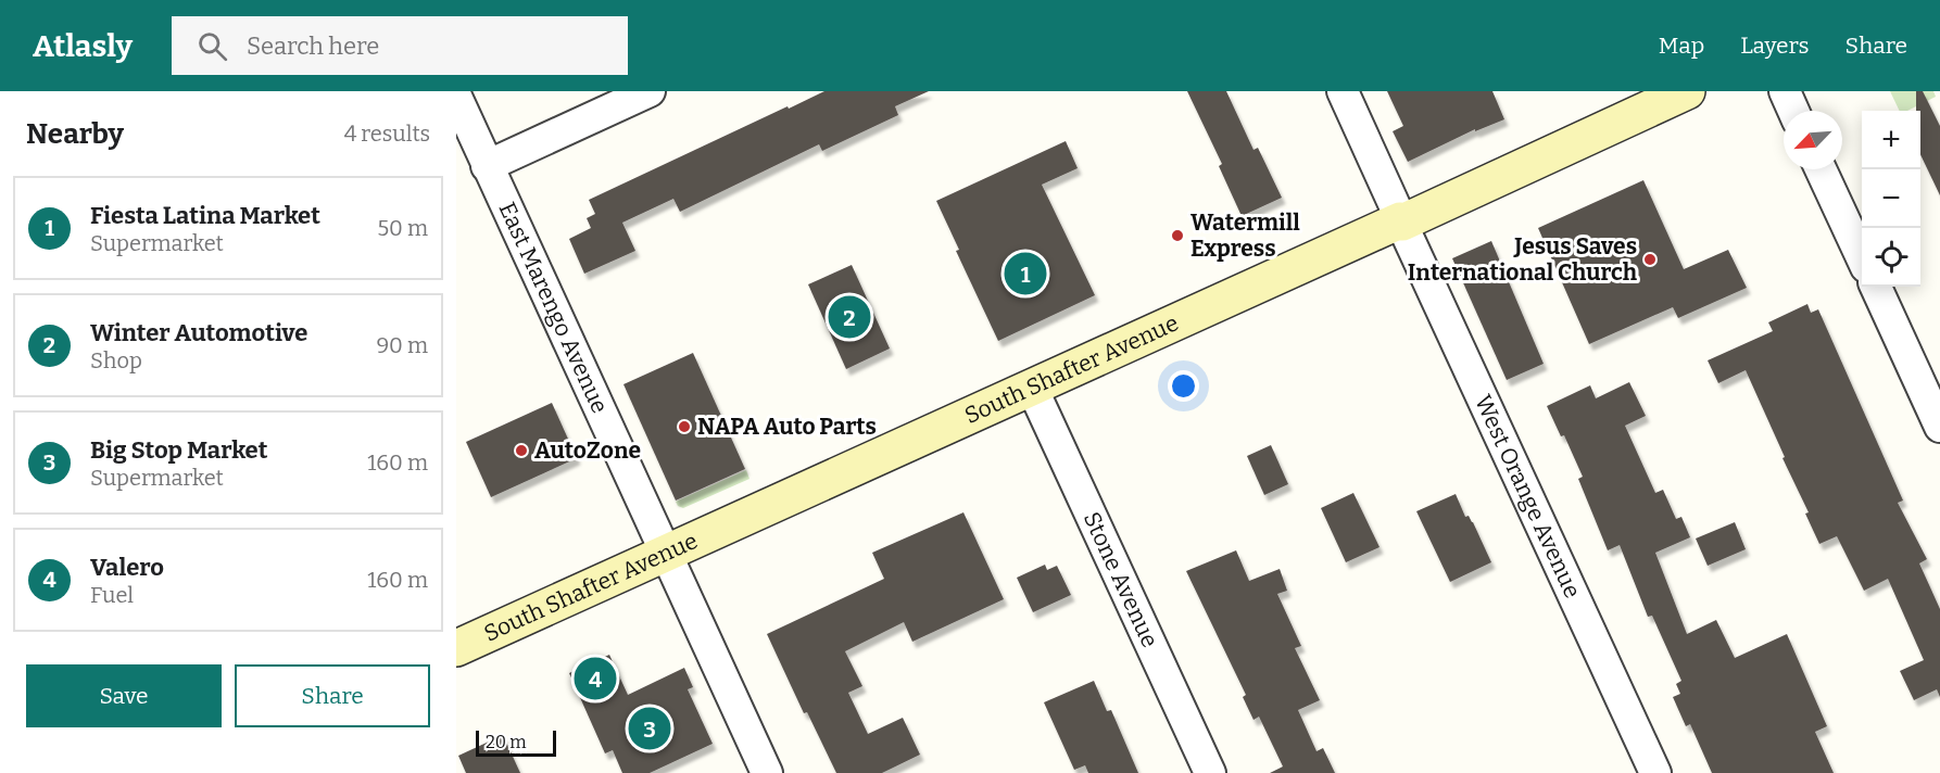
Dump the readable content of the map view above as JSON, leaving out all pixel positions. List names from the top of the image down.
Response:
{
  "streets": {
    "main road": ["South Shafter Avenue"],
    "street": ["East Marengo Avenue", "West Orange Avenue", "Stone Avenue"]
  },
  "crossings": [
    ["East Marengo Avenue", "South Shafter Avenue"],
    ["South Shafter Avenue", "West Orange Avenue"],
    ["South Shafter Avenue", "Stone Avenue"]
  ],
  "places": [
    "Watermill Express",
    "Jesus Saves International Church",
    "NAPA Auto Parts",
    "AutoZone"
  ],
  "scale_bar": "20 m",
  "north": "bottom left",
  "page": {
    "header": "Atlasly",
    "search": "Search here",
    "nav": ["Map", "Layers", "Share"],
    "heading": ["Nearby", "4 results"],
    "map_buttons": ["+", "−"],
    "list": [
      {
        "mark": "1",
        "name": "Fiesta Latina Market",
        "note": "Supermarket",
        "value": "50 m"
      },
      {
        "mark": "2",
        "name": "Winter Automotive",
        "note": "Shop",
        "value": "90 m"
      },
      {
        "mark": "3",
        "name": "Big Stop Market",
        "note": "Supermarket",
        "value": "160 m"
      },
      {
        "mark": "4",
        "name": "Valero",
        "note": "Fuel",
        "value": "160 m"
      }
    ],
    "pins": [
      "1",
      "2",
      "4",
      "3"
    ],
    "buttons": ["Save", "Share"],
    "scale": "20 m"
  }
}
